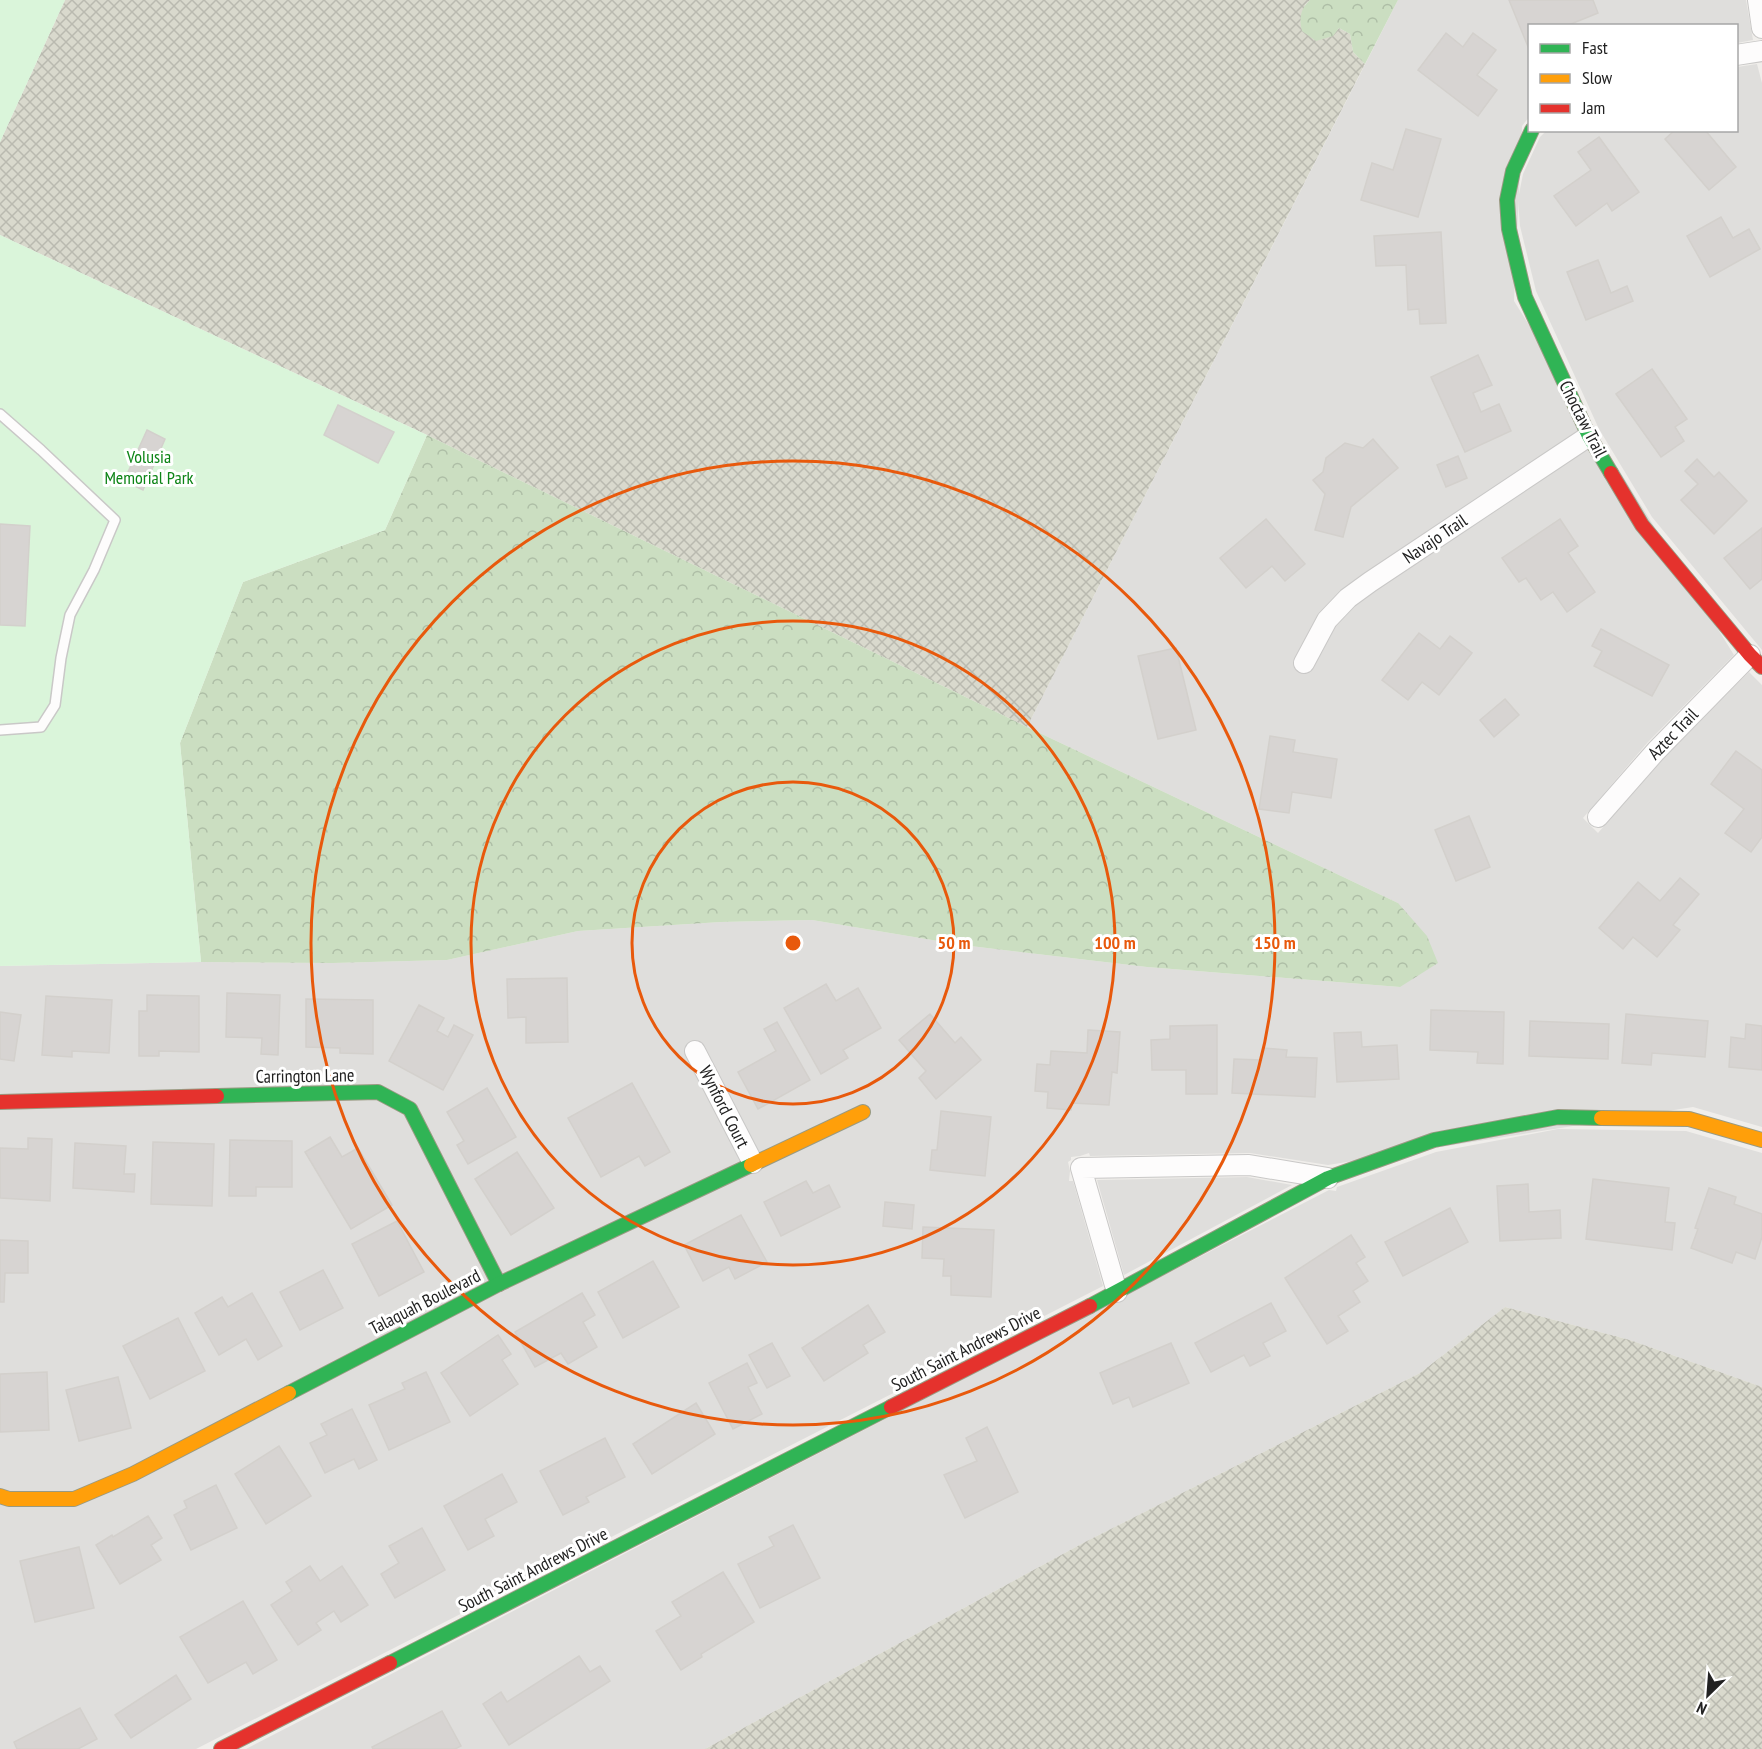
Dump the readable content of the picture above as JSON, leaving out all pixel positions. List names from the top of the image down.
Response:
{
  "streets": {
    "street": [
      "Choctaw Trail",
      "Navajo Trail",
      "Aztec Trail",
      "Carrington Lane",
      "Wynford Court",
      "Talaquah Boulevard",
      "South Saint Andrews Drive"
    ]
  },
  "crossings": [
    ["Choctaw Trail", "Navajo Trail"],
    ["Choctaw Trail", "Aztec Trail"],
    ["Carrington Lane", "Talaquah Boulevard"],
    ["Wynford Court", "Talaquah Boulevard"]
  ],
  "parks": ["Volusia Memorial Park"],
  "legend": ["Fast", "Slow", "Jam"],
  "north": "bottom left",
  "rings": ["50 m", "100 m", "150 m"]
}
